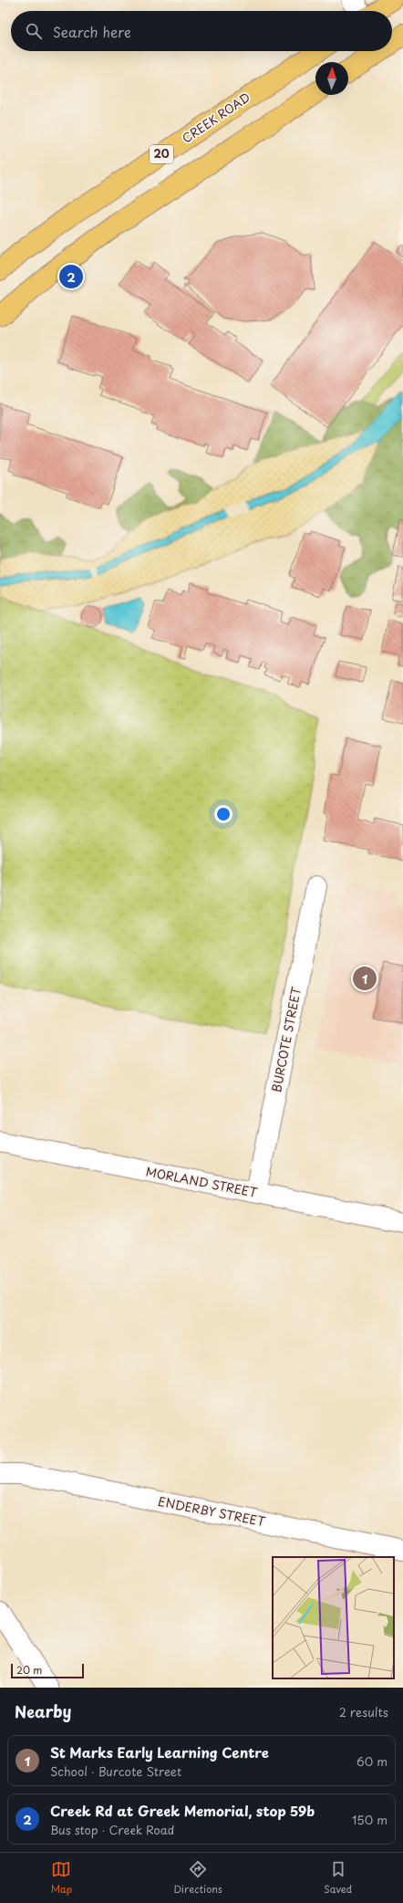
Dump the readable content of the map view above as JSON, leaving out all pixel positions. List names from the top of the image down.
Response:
{
  "streets": {
    "main road": ["CREEK ROAD", "20"],
    "street": ["BURCOTE STREET", "MORLAND STREET", "ENDERBY STREET"]
  },
  "crossings": [
    ["BURCOTE STREET", "MORLAND STREET"]
  ],
  "scale_bar": "20 m",
  "north": "top",
  "page": {
    "search": "Search here",
    "pins": ["2", "1"],
    "scale": "20 m",
    "heading": ["Nearby", "2 results"],
    "list": [
      {
        "mark": "1",
        "name": "St Marks Early Learning Centre",
        "note": "School · Burcote Street",
        "value": "60 m"
      },
      {
        "mark": "2",
        "name": "Creek Rd at Greek Memorial, stop 59b",
        "note": "Bus stop · Creek Road",
        "value": "150 m"
      }
    ],
    "nav": ["Map", "Directions", "Saved"]
  }
}
